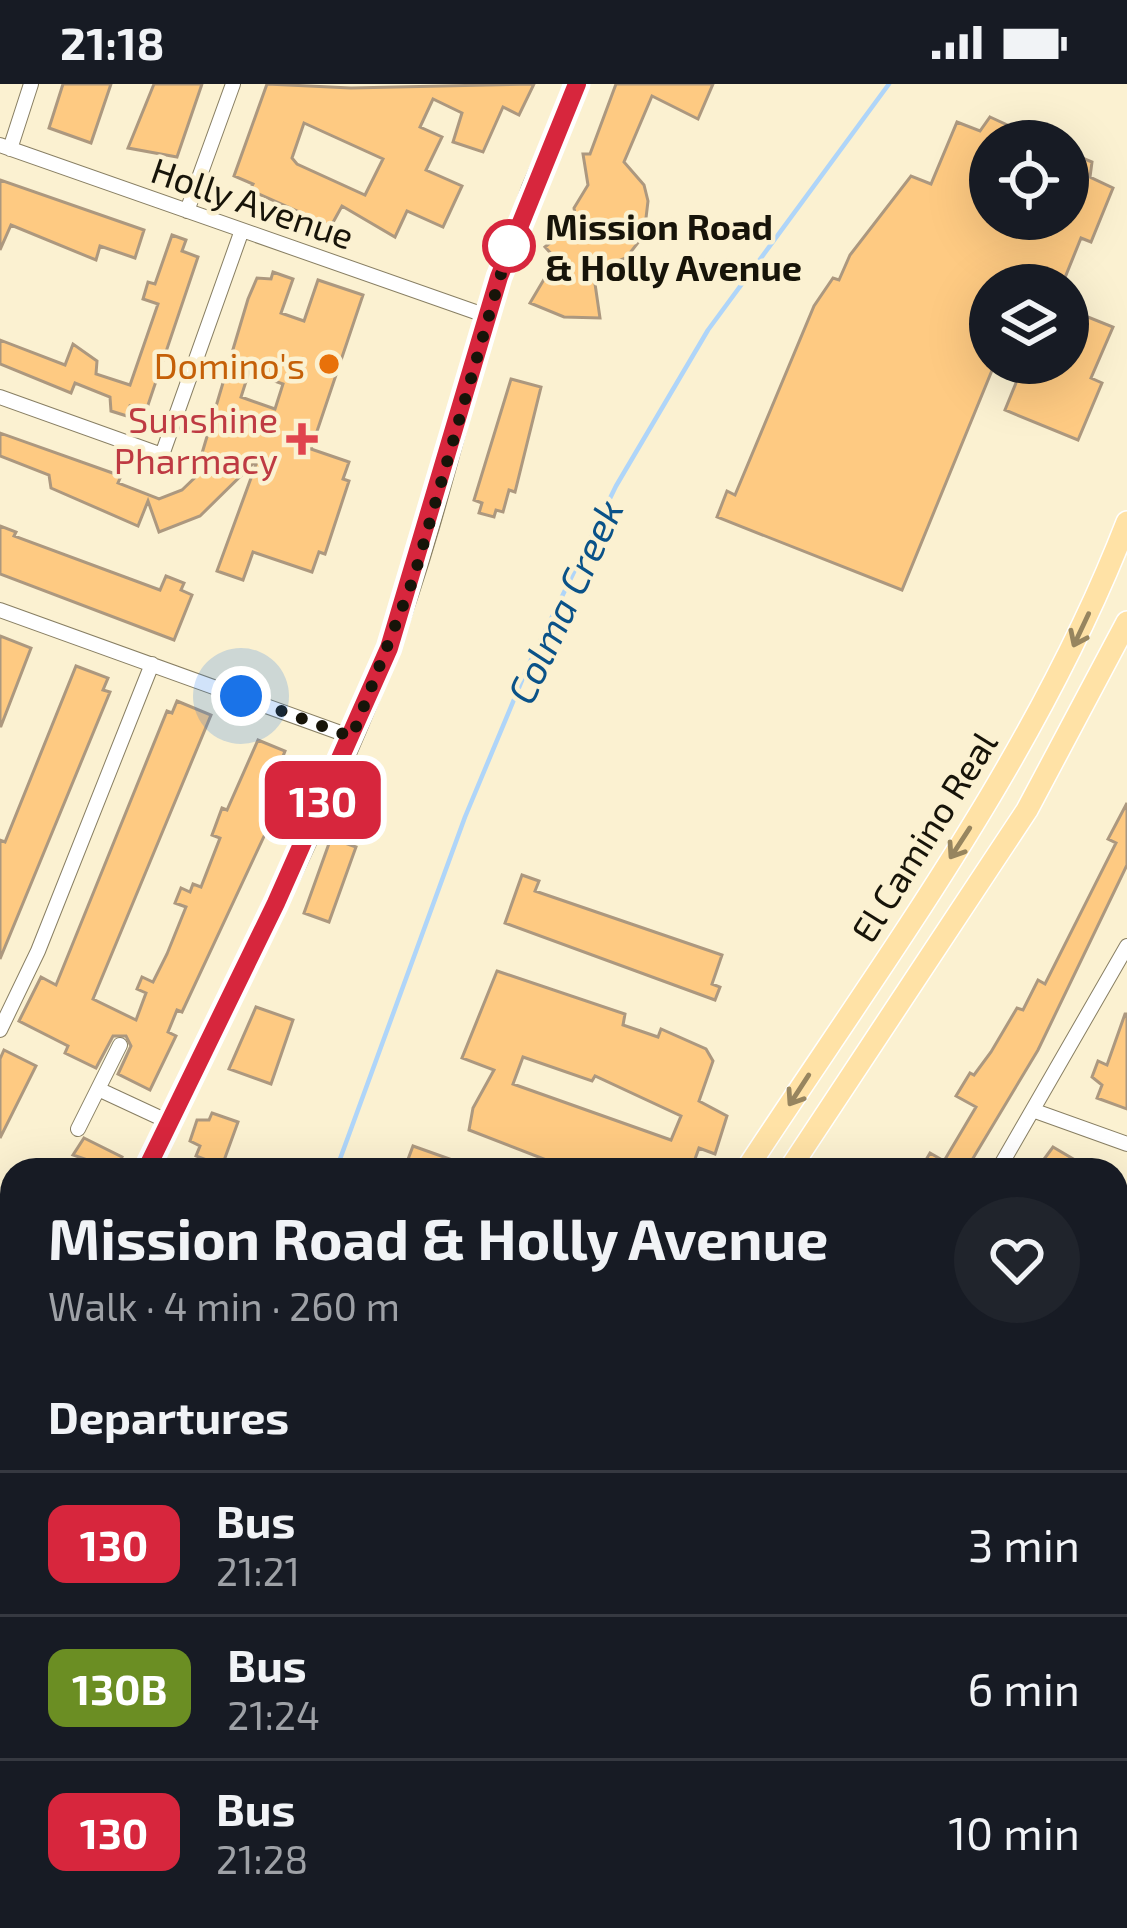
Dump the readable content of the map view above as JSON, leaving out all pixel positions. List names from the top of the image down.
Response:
{
  "streets": {
    "main road": ["El Camino Real"],
    "street": ["Holly Avenue"]
  },
  "water": ["Colma Creek"],
  "places": {
    "other": ["Mission Road & Holly Avenue", "Domino's"],
    "health": ["Sunshine Pharmacy"]
  },
  "lines": ["bus line 130"],
  "page": {
    "status": "21:18",
    "on_map": "130",
    "heading": [
      ["Mission Road & Holly Avenue", "Walk · 4 min · 260 m"],
      "Departures"
    ],
    "list": [
      {
        "mark": "130",
        "name": "Bus",
        "note": "21:21",
        "value": "3 min"
      },
      {
        "mark": "130B",
        "name": "Bus",
        "note": "21:24",
        "value": "6 min"
      },
      {
        "mark": "130",
        "name": "Bus",
        "note": "21:28",
        "value": "10 min"
      }
    ]
  }
}
